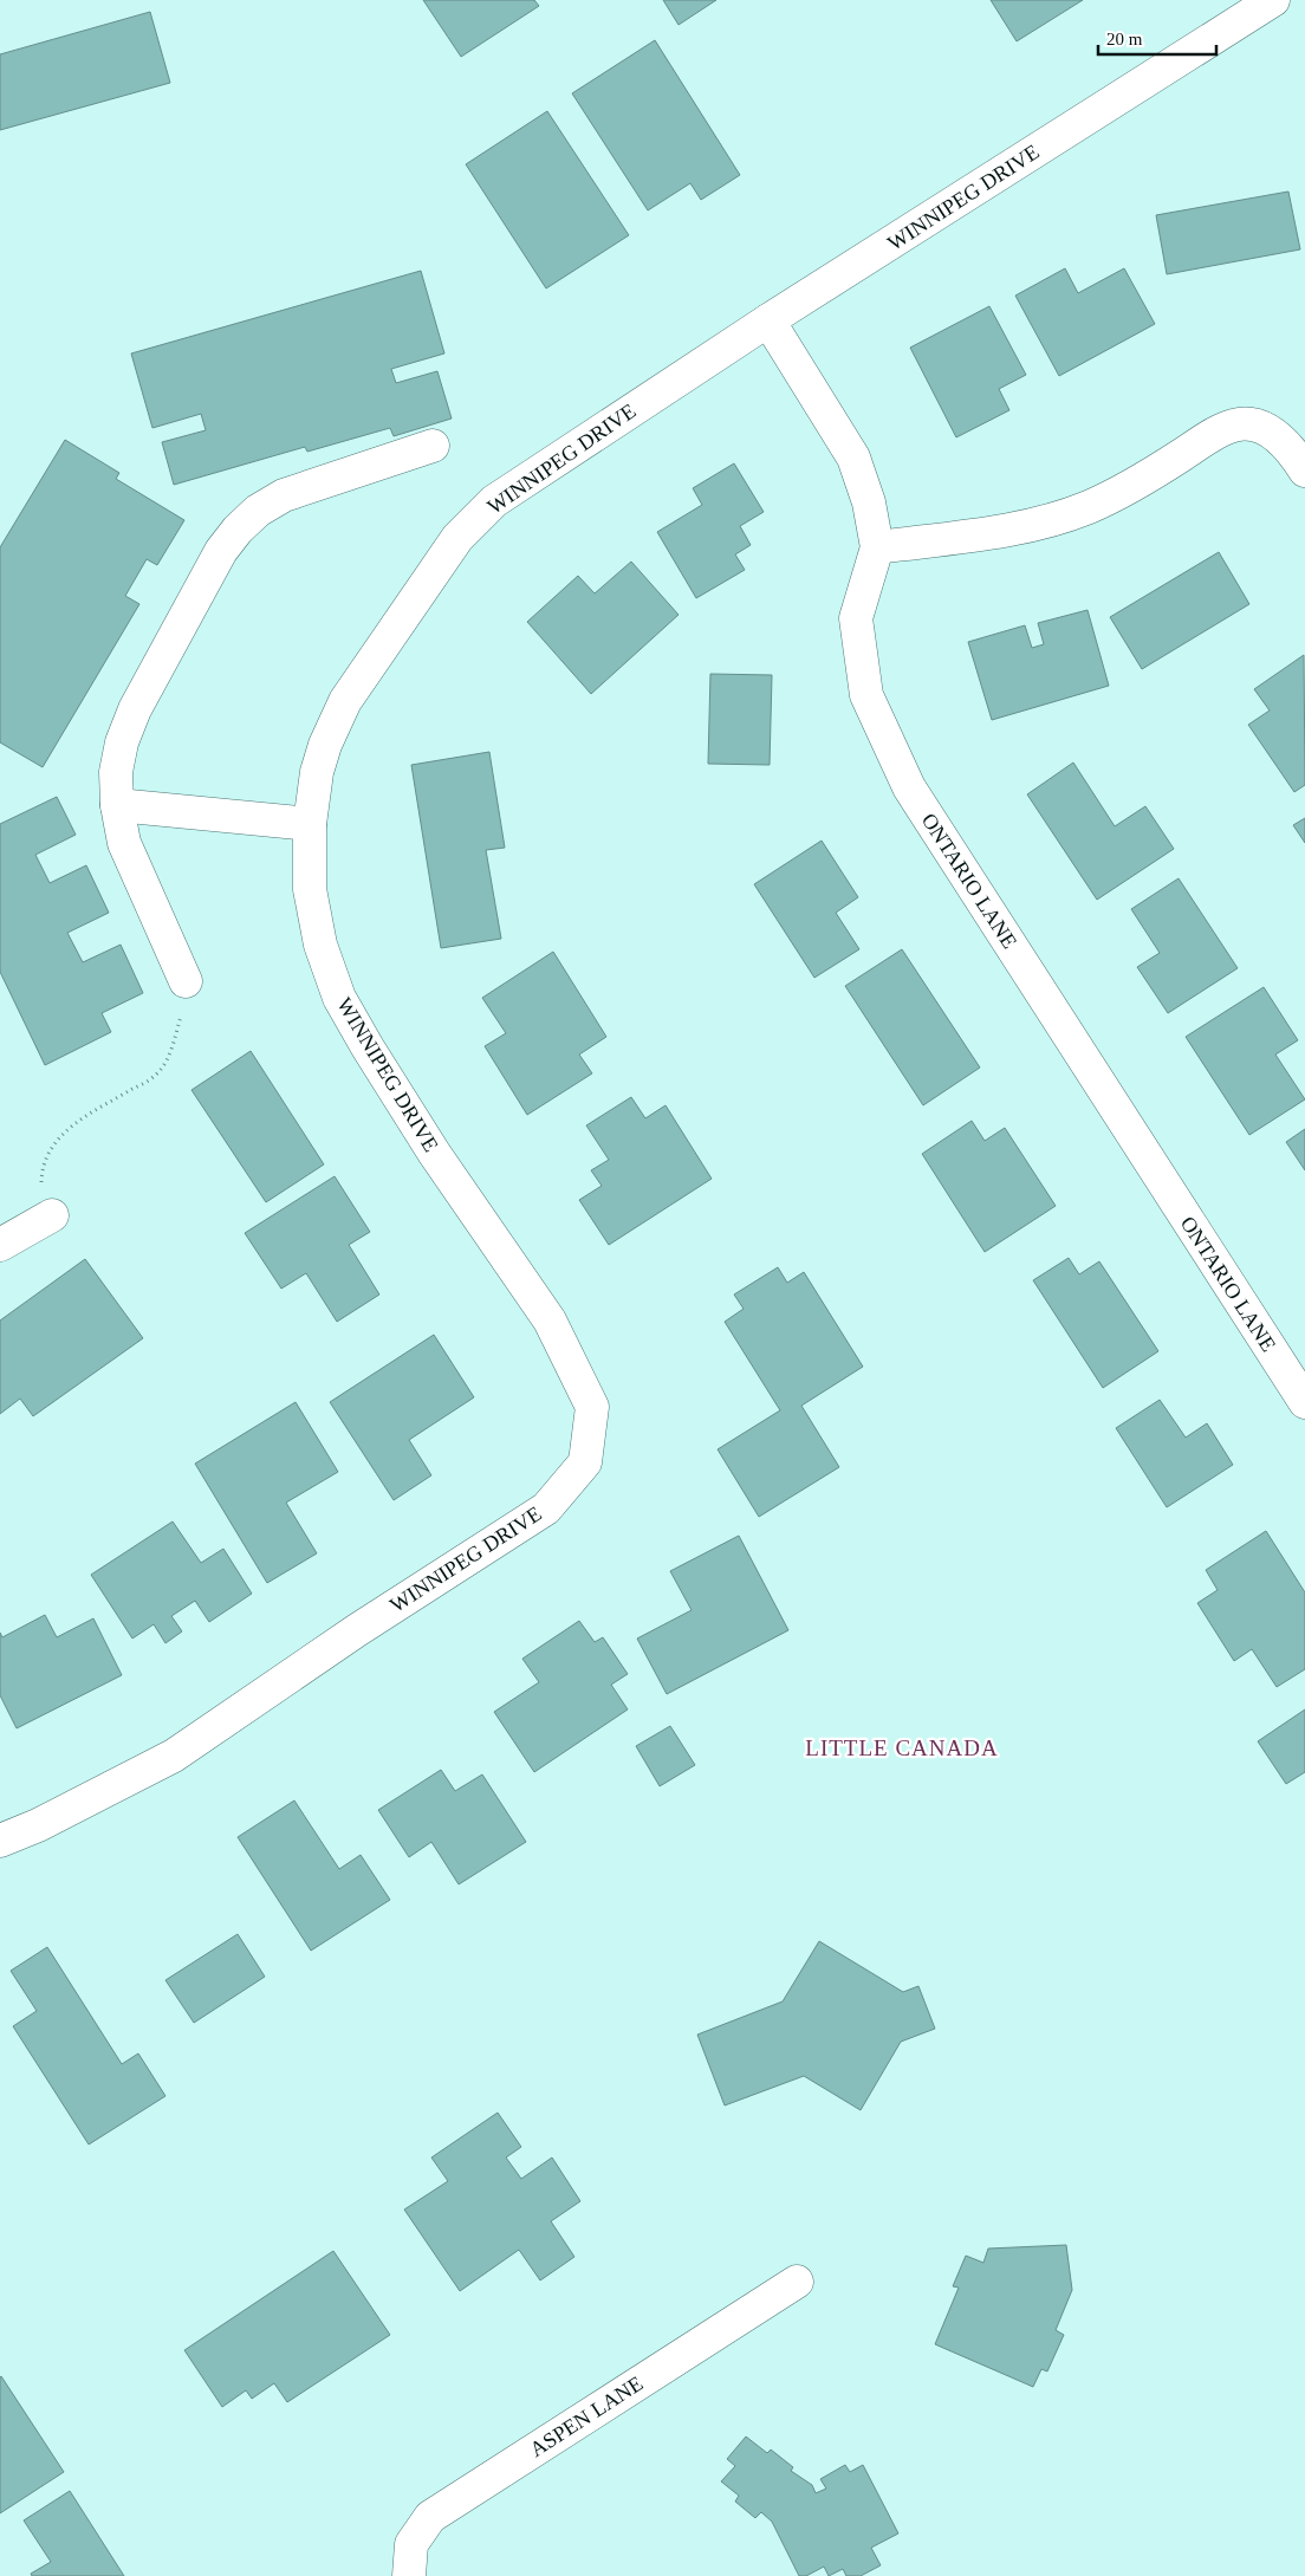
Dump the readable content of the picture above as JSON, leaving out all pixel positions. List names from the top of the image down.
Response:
{
  "streets": {
    "street": ["WINNIPEG DRIVE", "ONTARIO LANE", "ASPEN LANE"]
  },
  "crossings": [
    ["WINNIPEG DRIVE", "ONTARIO LANE"]
  ],
  "districts": ["LITTLE CANADA"],
  "scale_bar": "20 m"
}
